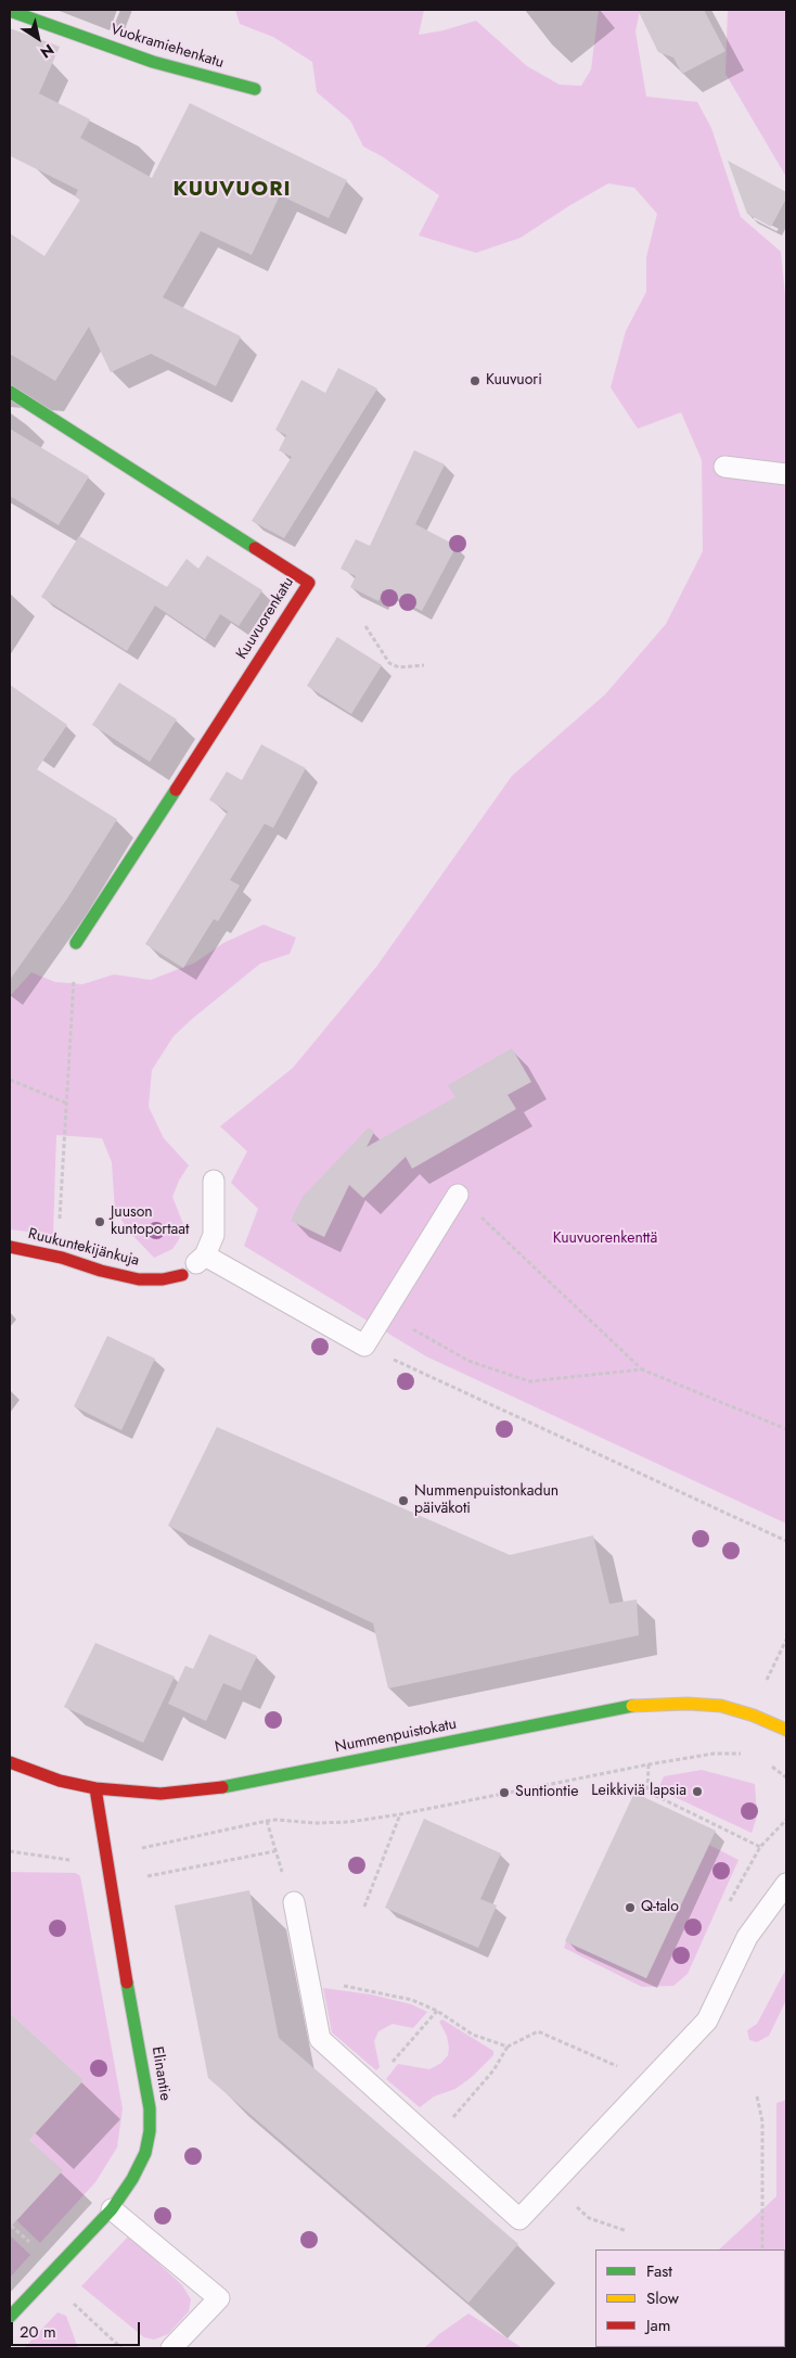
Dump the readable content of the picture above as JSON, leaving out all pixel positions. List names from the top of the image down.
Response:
{
  "streets": {
    "street": [
      "Vuokramiehenkatu",
      "Kuuvuorenkatu",
      "Ruukuntekijänkuja",
      "Nummenpuistokatu",
      "Elinantie"
    ]
  },
  "crossings": [
    ["Nummenpuistokatu", "Elinantie"]
  ],
  "districts": ["KUUVUORI"],
  "parks": ["Kuuvuorenkenttä"],
  "places": [
    "Kuuvuori",
    "Juuson kuntoportaat",
    "Nummenpuistonkadun päiväkoti",
    "Leikkiviä lapsia",
    "Suntiontie",
    "Q-talo"
  ],
  "legend": ["Fast", "Slow", "Jam"],
  "scale_bar": "20 m",
  "north": "bottom right"
}
